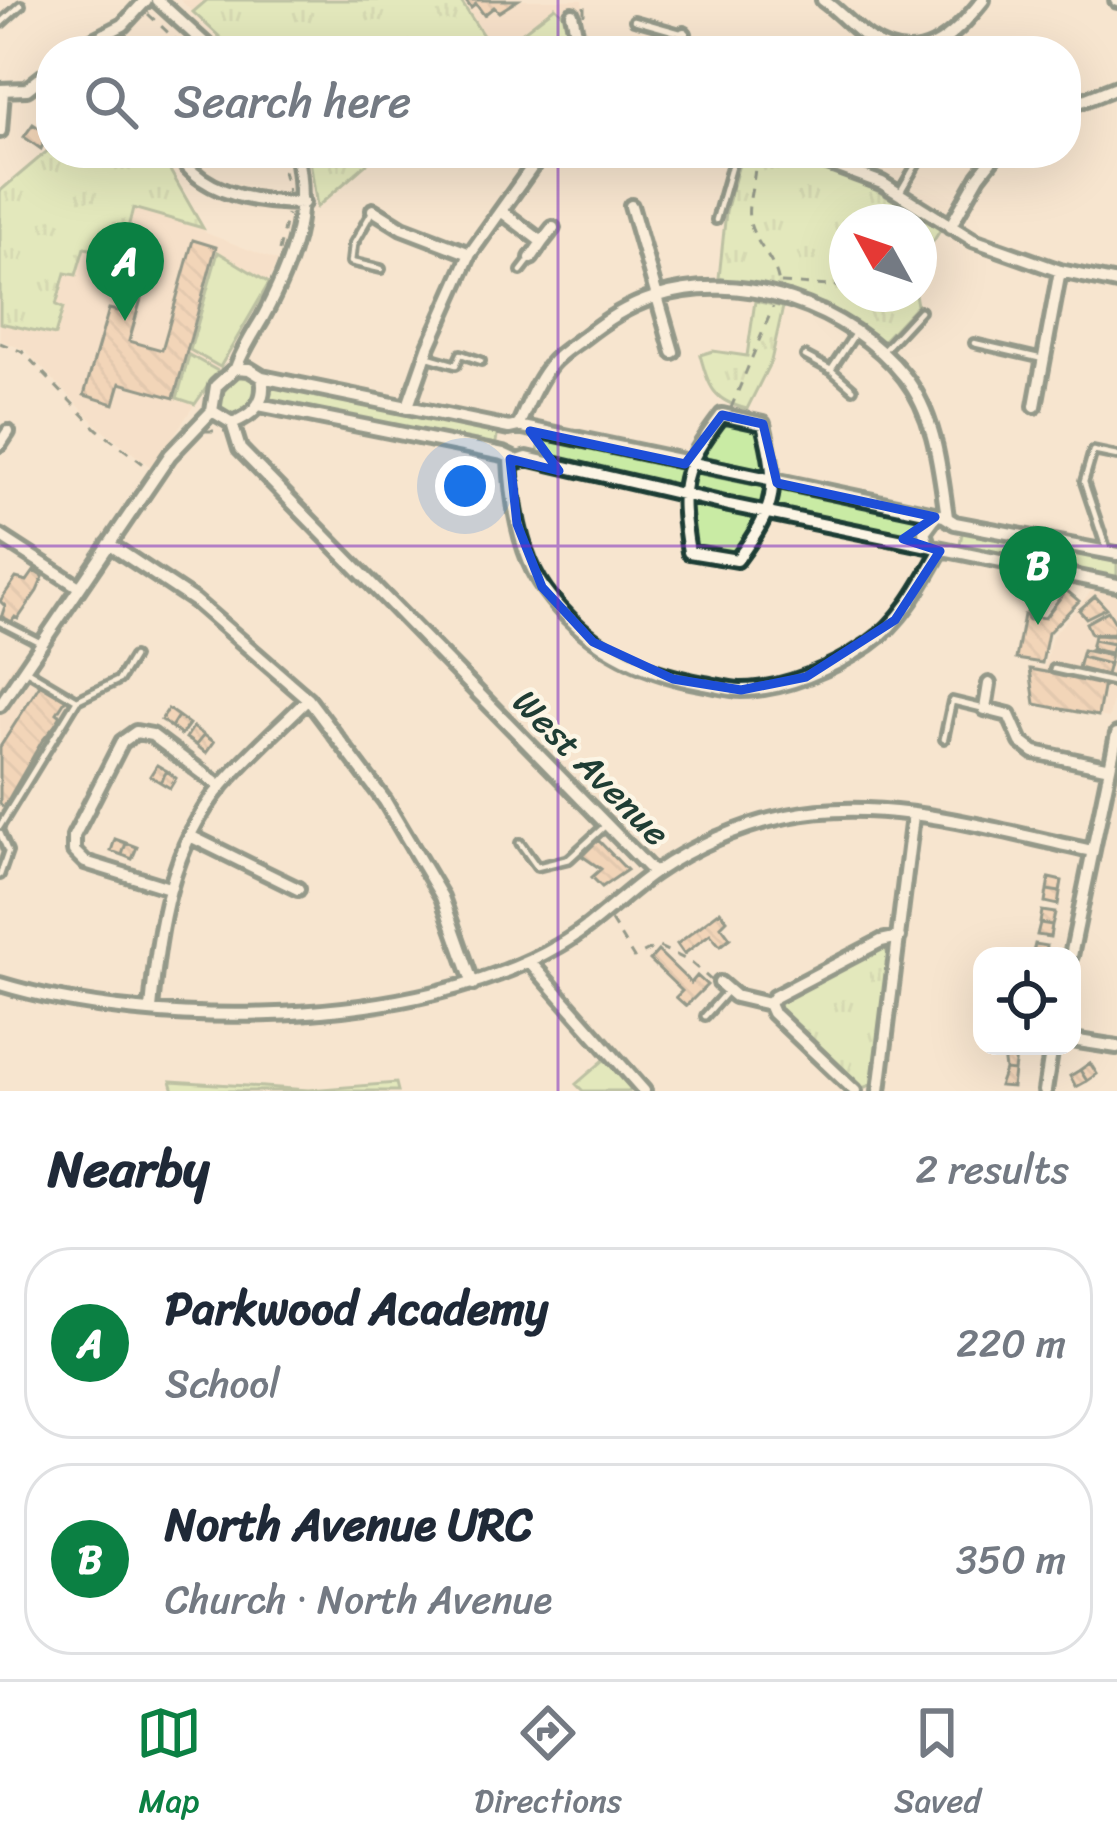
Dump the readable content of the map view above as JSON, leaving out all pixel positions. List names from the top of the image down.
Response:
{
  "streets": {
    "street": ["West Avenue"]
  },
  "north": "top left",
  "page": {
    "search": "Search here",
    "pins": ["A", "B"],
    "heading": ["Nearby", "2 results"],
    "list": [
      {
        "mark": "A",
        "name": "Parkwood Academy",
        "note": "School",
        "value": "220 m"
      },
      {
        "mark": "B",
        "name": "North Avenue URC",
        "note": "Church · North Avenue",
        "value": "350 m"
      }
    ],
    "nav": ["Map", "Directions", "Saved"]
  }
}
